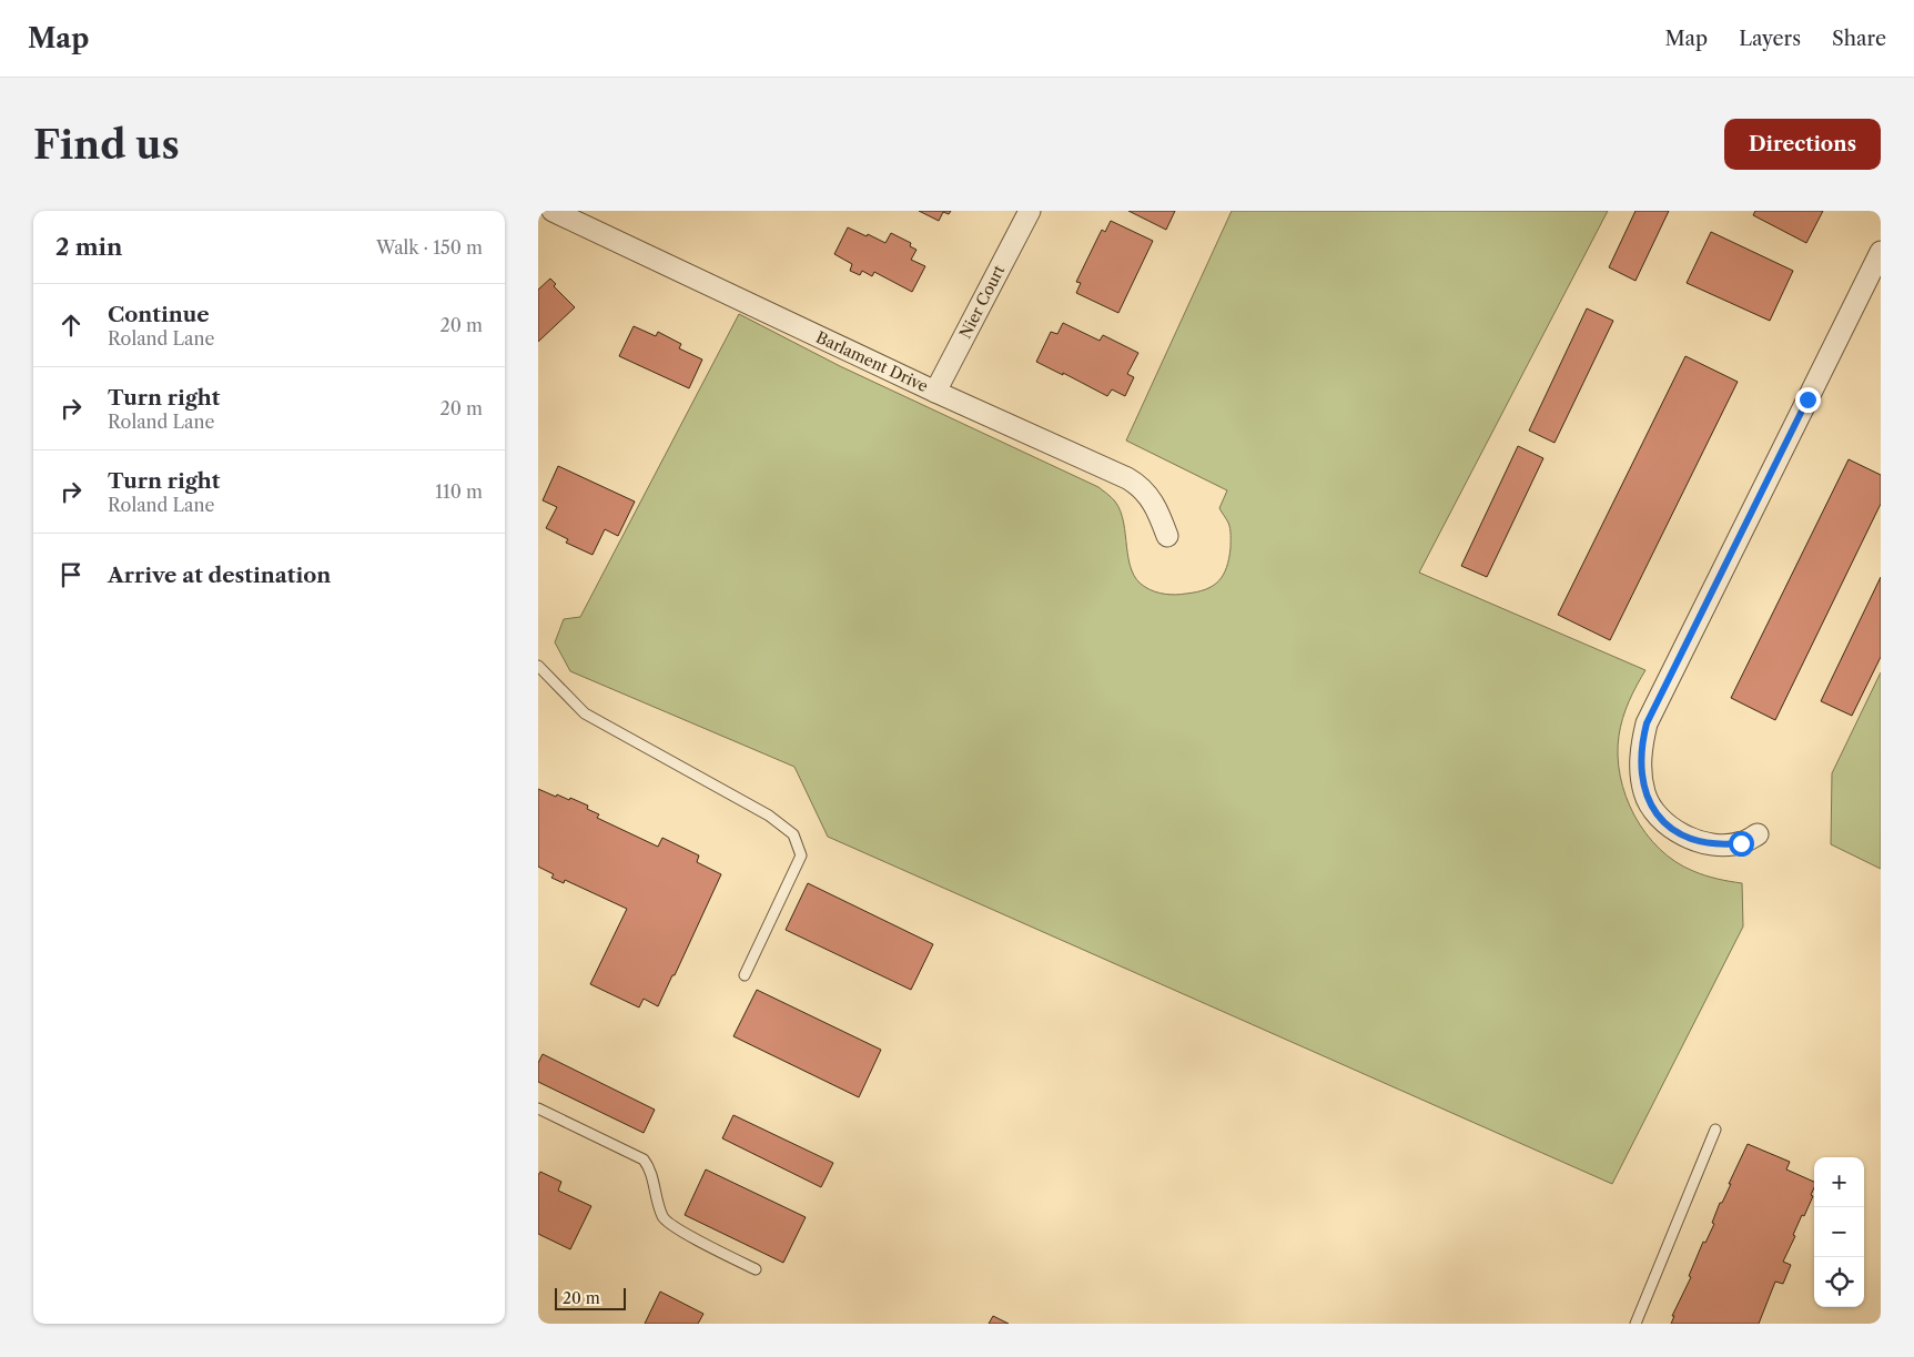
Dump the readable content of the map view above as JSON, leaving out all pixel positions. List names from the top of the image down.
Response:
{
  "streets": {
    "street": ["Nier Court", "Barlament Drive"]
  },
  "crossings": [
    ["Nier Court", "Barlament Drive"]
  ],
  "scale_bar": "20 m",
  "page": {
    "header": "Map",
    "nav": ["Map", "Layers", "Share"],
    "buttons": "Directions",
    "title": "Find us",
    "heading": ["2 min", "Walk · 150 m"],
    "list": [
      ["Continue", "Roland Lane", "20 m"],
      ["Turn right", "Roland Lane", "20 m"],
      ["Turn right", "Roland Lane", "110 m"],
      "Arrive at destination"
    ],
    "map_buttons": ["+", "−"],
    "scale": "20 m"
  }
}
